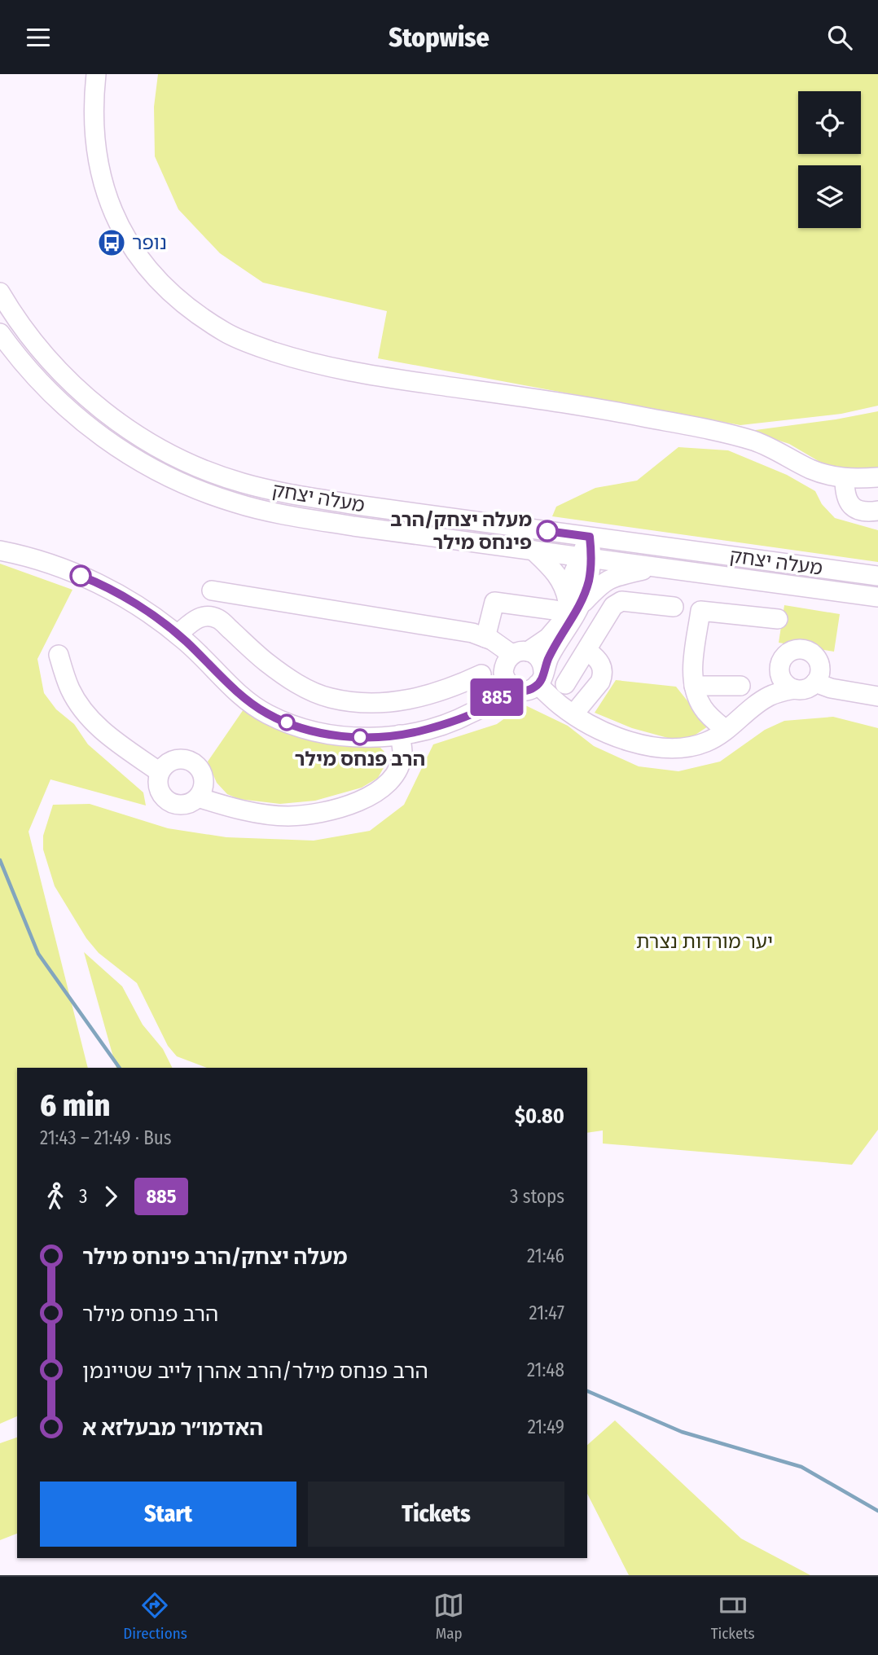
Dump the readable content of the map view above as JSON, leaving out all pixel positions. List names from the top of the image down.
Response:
{
  "streets": {
    "street": ["מעלה יצחק"]
  },
  "parks": ["יער מורדות נצרת"],
  "places": {
    "bus stop": ["נופר"],
    "other": ["מעלה יצחק/הרב פינחס מילר", "הרב פנחס מילר"]
  },
  "lines": ["bus line 885"],
  "page": {
    "header": "Stopwise",
    "on_map": "885",
    "heading": ["6 min", "21:43 – 21:49 · Bus", "$0.80"],
    "legs": ["3", "885", "3 stops"],
    "list": [
      {
        "name": "מעלה יצחק/הרב פינחס מילר",
        "value": "21:46"
      },
      {
        "name": "הרב פנחס מילר",
        "value": "21:47"
      },
      {
        "name": "הרב פנחס מילר/הרב אהרן לייב שטיינמן",
        "value": "21:48"
      },
      {
        "name": "האדמו״ר מבעלזא א",
        "value": "21:49"
      }
    ],
    "buttons": ["Start", "Tickets"],
    "tabs": ["Directions", "Map", "Tickets"]
  }
}
